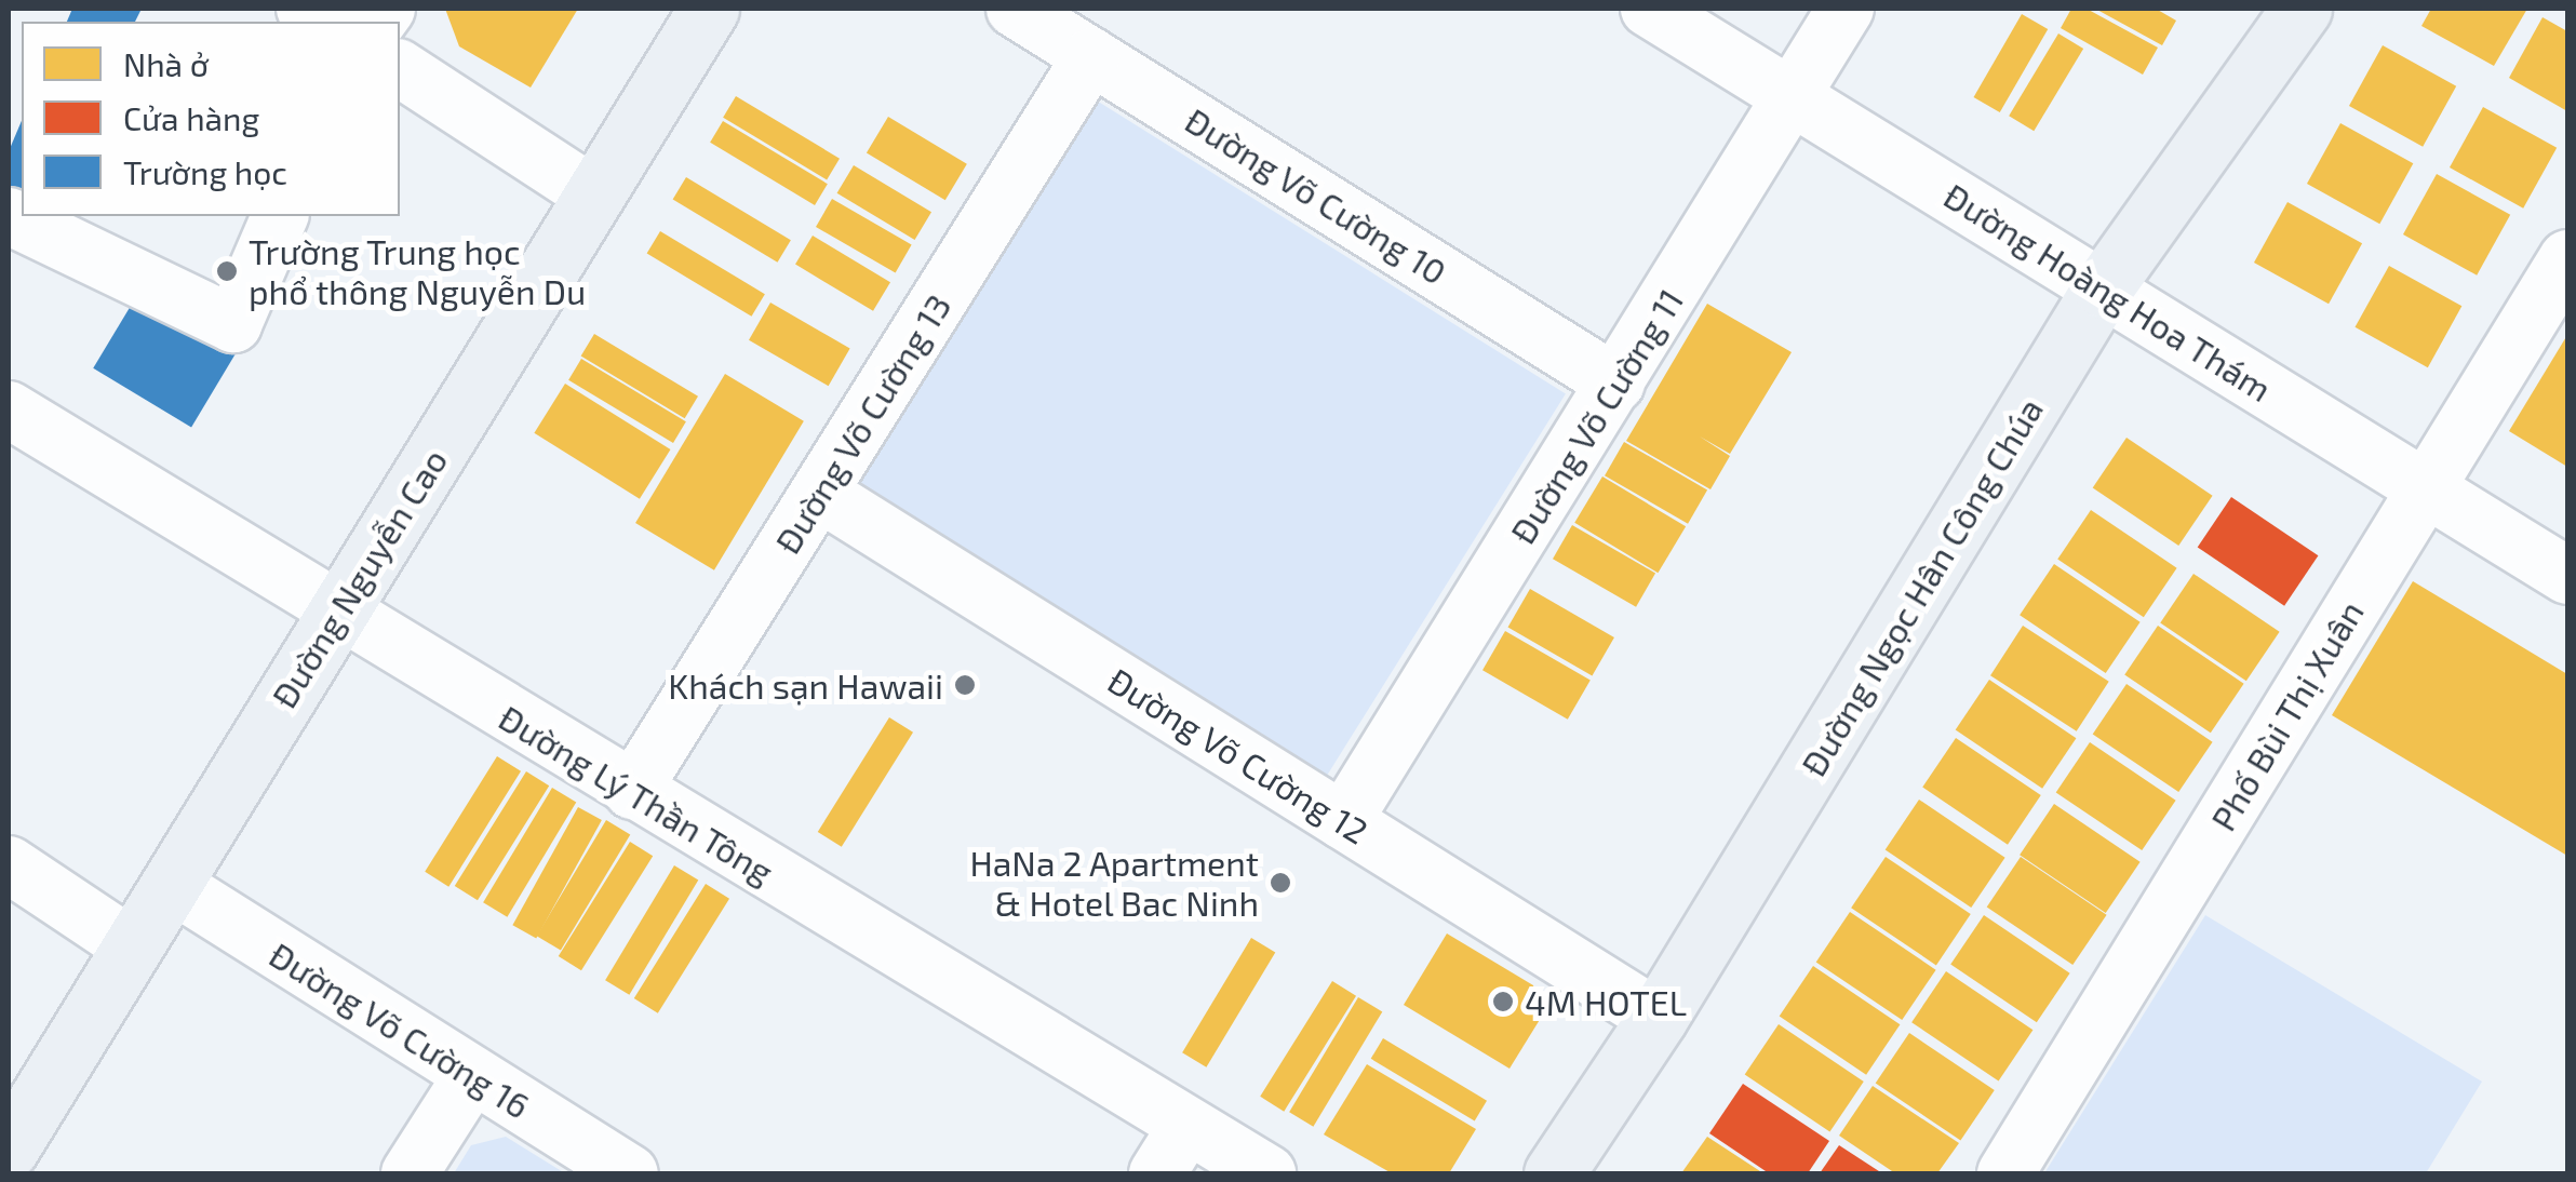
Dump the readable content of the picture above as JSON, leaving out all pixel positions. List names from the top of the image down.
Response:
{
  "streets": {
    "main road": ["Đường Nguyễn Cao", "Đường Ngọc Hân Công Chúa"],
    "street": [
      "Đường Võ Cường 10",
      "Đường Hoàng Hoa Thám",
      "Đường Võ Cường 11",
      "Đường Võ Cường 13",
      "Phố Bùi Thị Xuân",
      "Đường Võ Cường 12",
      "Đường Lý Thần Tông",
      "Đường Võ Cường 16"
    ]
  },
  "crossings": [
    ["Đường Võ Cường 10", "Đường Võ Cường 11"],
    ["Đường Võ Cường 10", "Đường Võ Cường 13"],
    ["Đường Hoàng Hoa Thám", "Đường Võ Cường 11"],
    ["Đường Hoàng Hoa Thám", "Đường Ngọc Hân Công Chúa"],
    ["Đường Hoàng Hoa Thám", "Phố Bùi Thị Xuân"],
    ["Đường Võ Cường 11", "Đường Võ Cường 12"],
    ["Đường Võ Cường 13", "Đường Võ Cường 12"],
    ["Đường Võ Cường 13", "Đường Lý Thần Tông"],
    ["Đường Nguyễn Cao", "Đường Lý Thần Tông"],
    ["Đường Nguyễn Cao", "Đường Võ Cường 16"],
    ["Đường Ngọc Hân Công Chúa", "Đường Võ Cường 12"]
  ],
  "places": [
    "Trường Trung học phổ thông Nguyễn Du",
    "Khách sạn Hawaii",
    "HaNa 2 Apartment & Hotel Bac Ninh",
    "4M HOTEL"
  ],
  "legend": ["Nhà ở", "Cửa hàng", "Trường học"]
}
